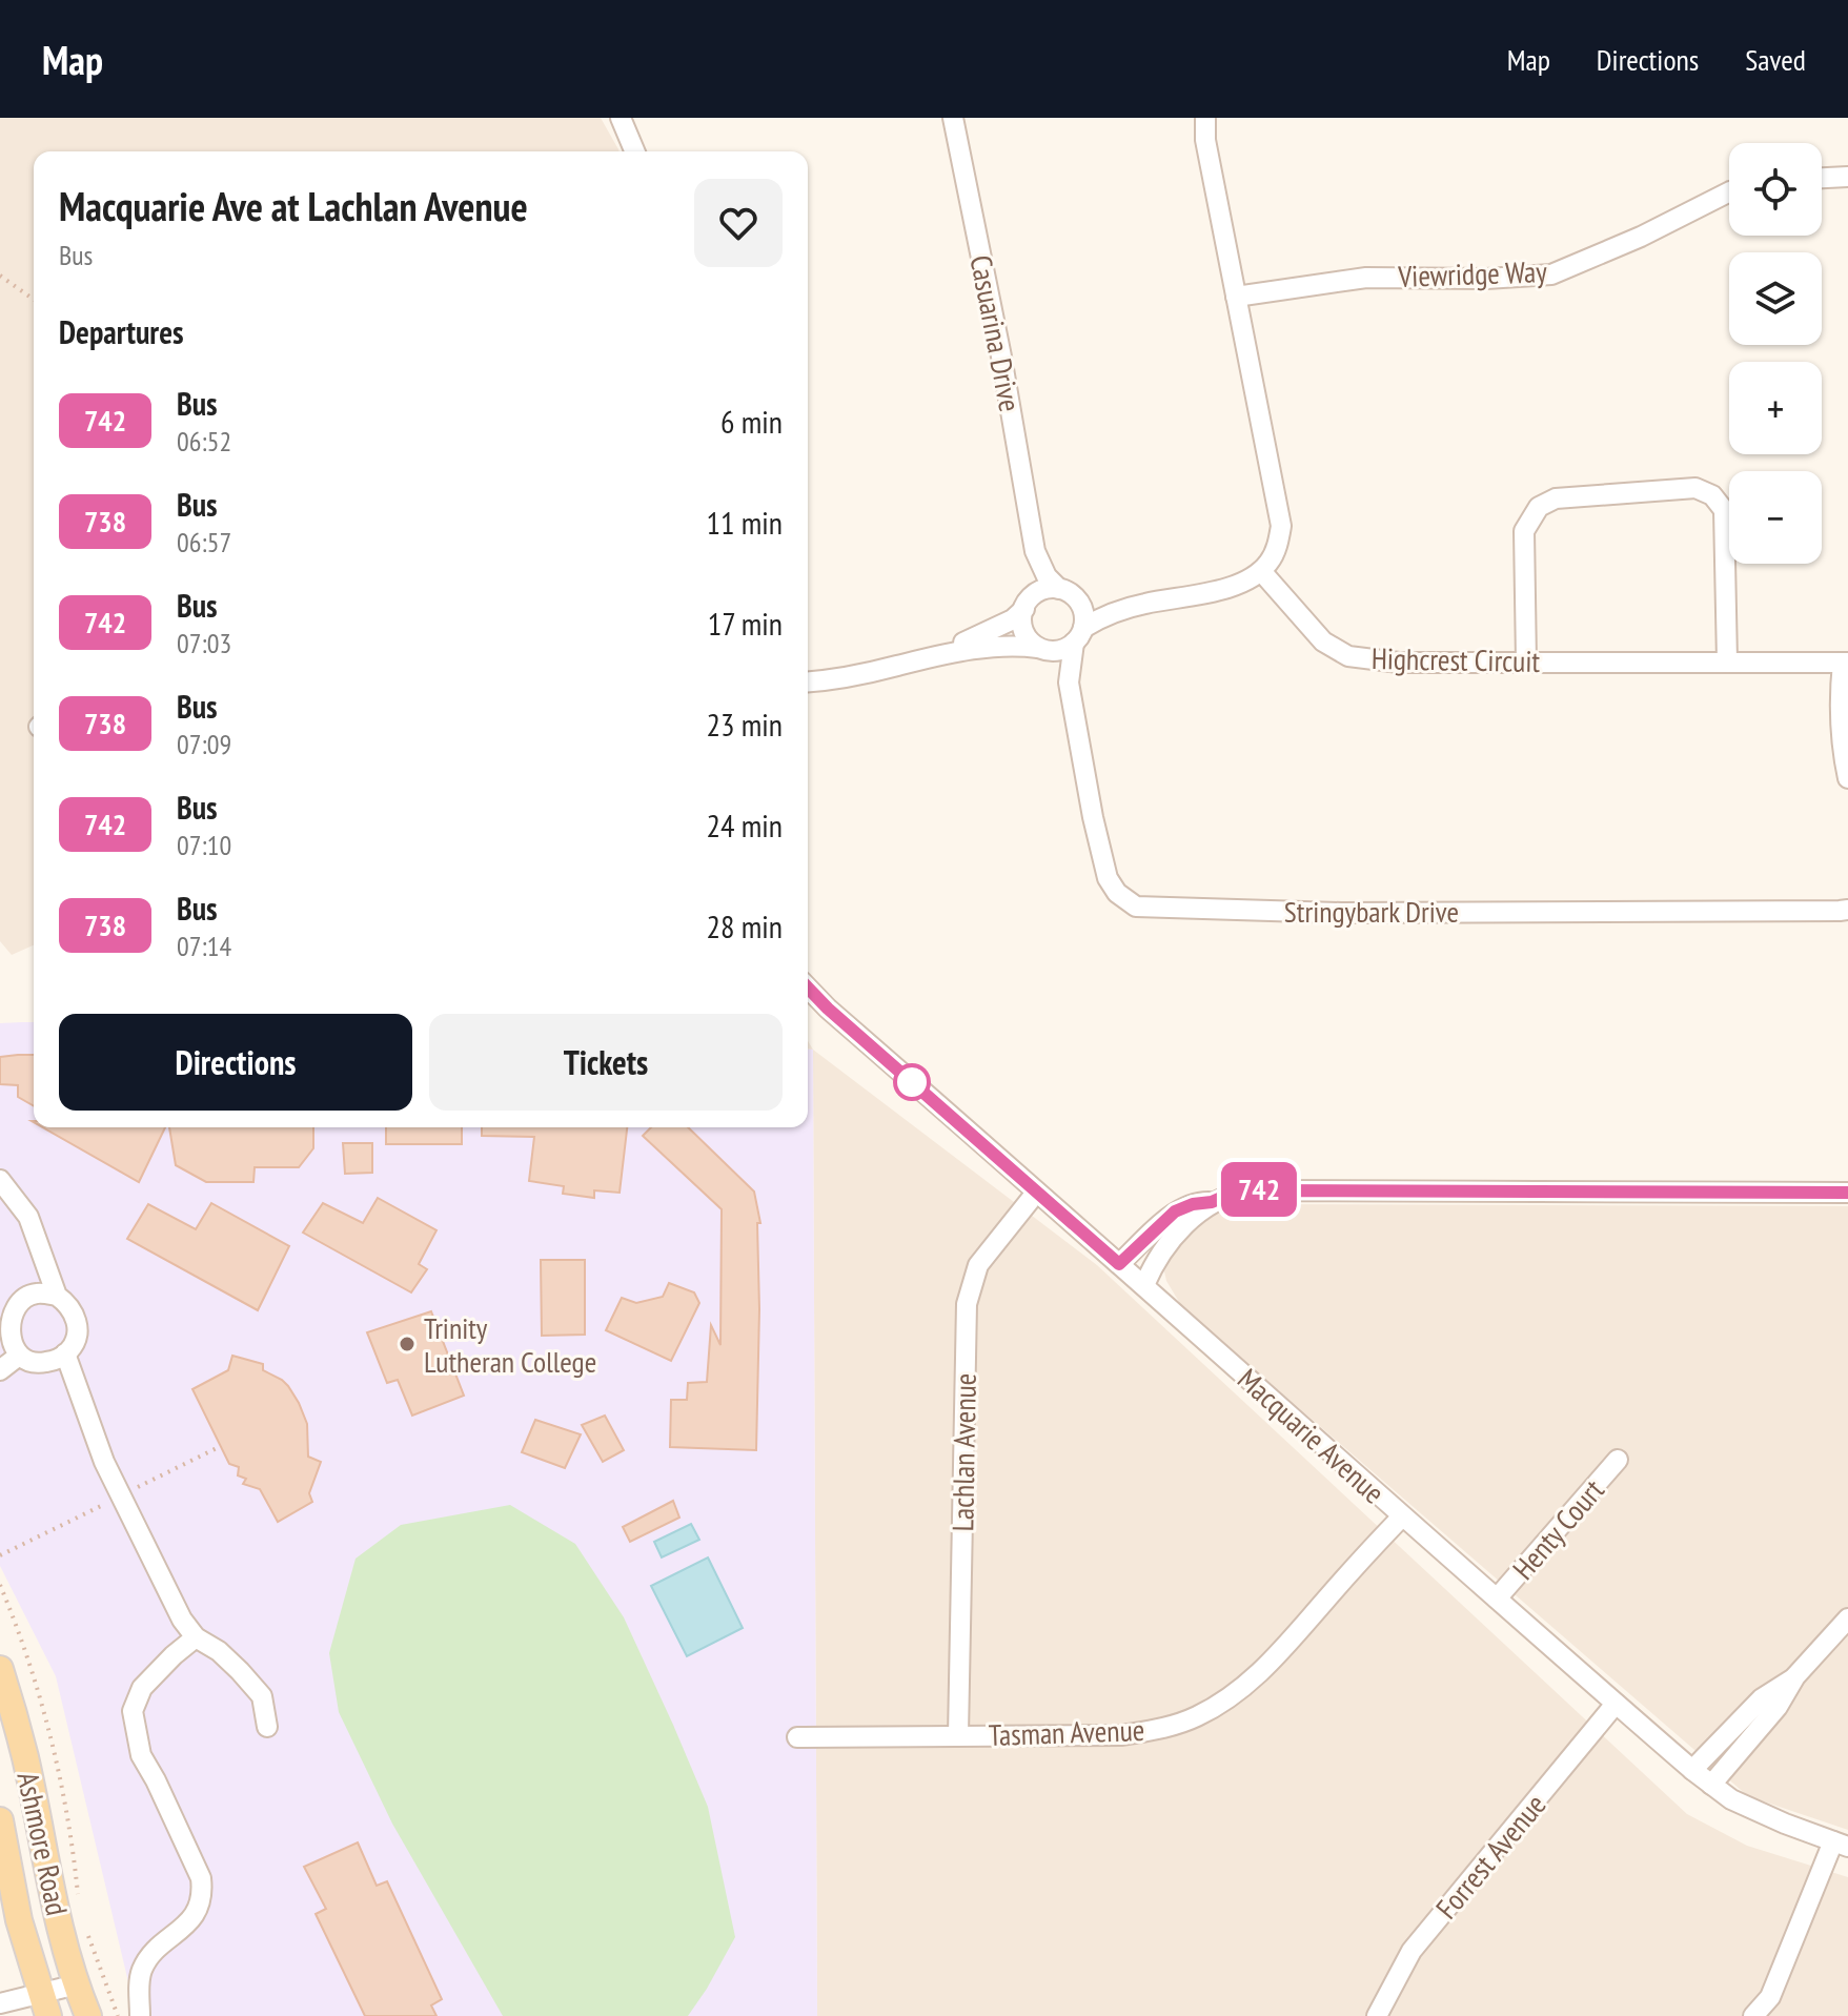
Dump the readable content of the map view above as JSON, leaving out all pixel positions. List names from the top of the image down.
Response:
{
  "streets": {
    "main road": ["Ashmore Road"],
    "street": [
      "Viewridge Way",
      "Casuarina Drive",
      "Highcrest Circuit",
      "Stringybark Drive",
      "Macquarie Avenue",
      "Lachlan Avenue",
      "Henty Court",
      "Tasman Avenue",
      "Forrest Avenue"
    ]
  },
  "crossings": [
    ["Casuarina Drive", "Stringybark Drive"],
    ["Macquarie Avenue", "Lachlan Avenue"],
    ["Macquarie Avenue", "Henty Court"],
    ["Macquarie Avenue", "Tasman Avenue"],
    ["Macquarie Avenue", "Forrest Avenue"],
    ["Lachlan Avenue", "Tasman Avenue"]
  ],
  "places": ["Trinity Lutheran College"],
  "lines": ["bus line 742"],
  "page": {
    "header": "Map",
    "nav": ["Map", "Directions", "Saved"],
    "on_map": "742",
    "map_buttons": ["+", "−"],
    "heading": [
      ["Macquarie Ave at Lachlan Avenue", "Bus"],
      "Departures"
    ],
    "list": [
      {
        "mark": "742",
        "name": "Bus",
        "note": "06:52",
        "value": "6 min"
      },
      {
        "mark": "738",
        "name": "Bus",
        "note": "06:57",
        "value": "11 min"
      },
      {
        "mark": "742",
        "name": "Bus",
        "note": "07:03",
        "value": "17 min"
      },
      {
        "mark": "738",
        "name": "Bus",
        "note": "07:09",
        "value": "23 min"
      },
      {
        "mark": "742",
        "name": "Bus",
        "note": "07:10",
        "value": "24 min"
      },
      {
        "mark": "738",
        "name": "Bus",
        "note": "07:14",
        "value": "28 min"
      }
    ],
    "buttons": ["Directions", "Tickets"]
  }
}
